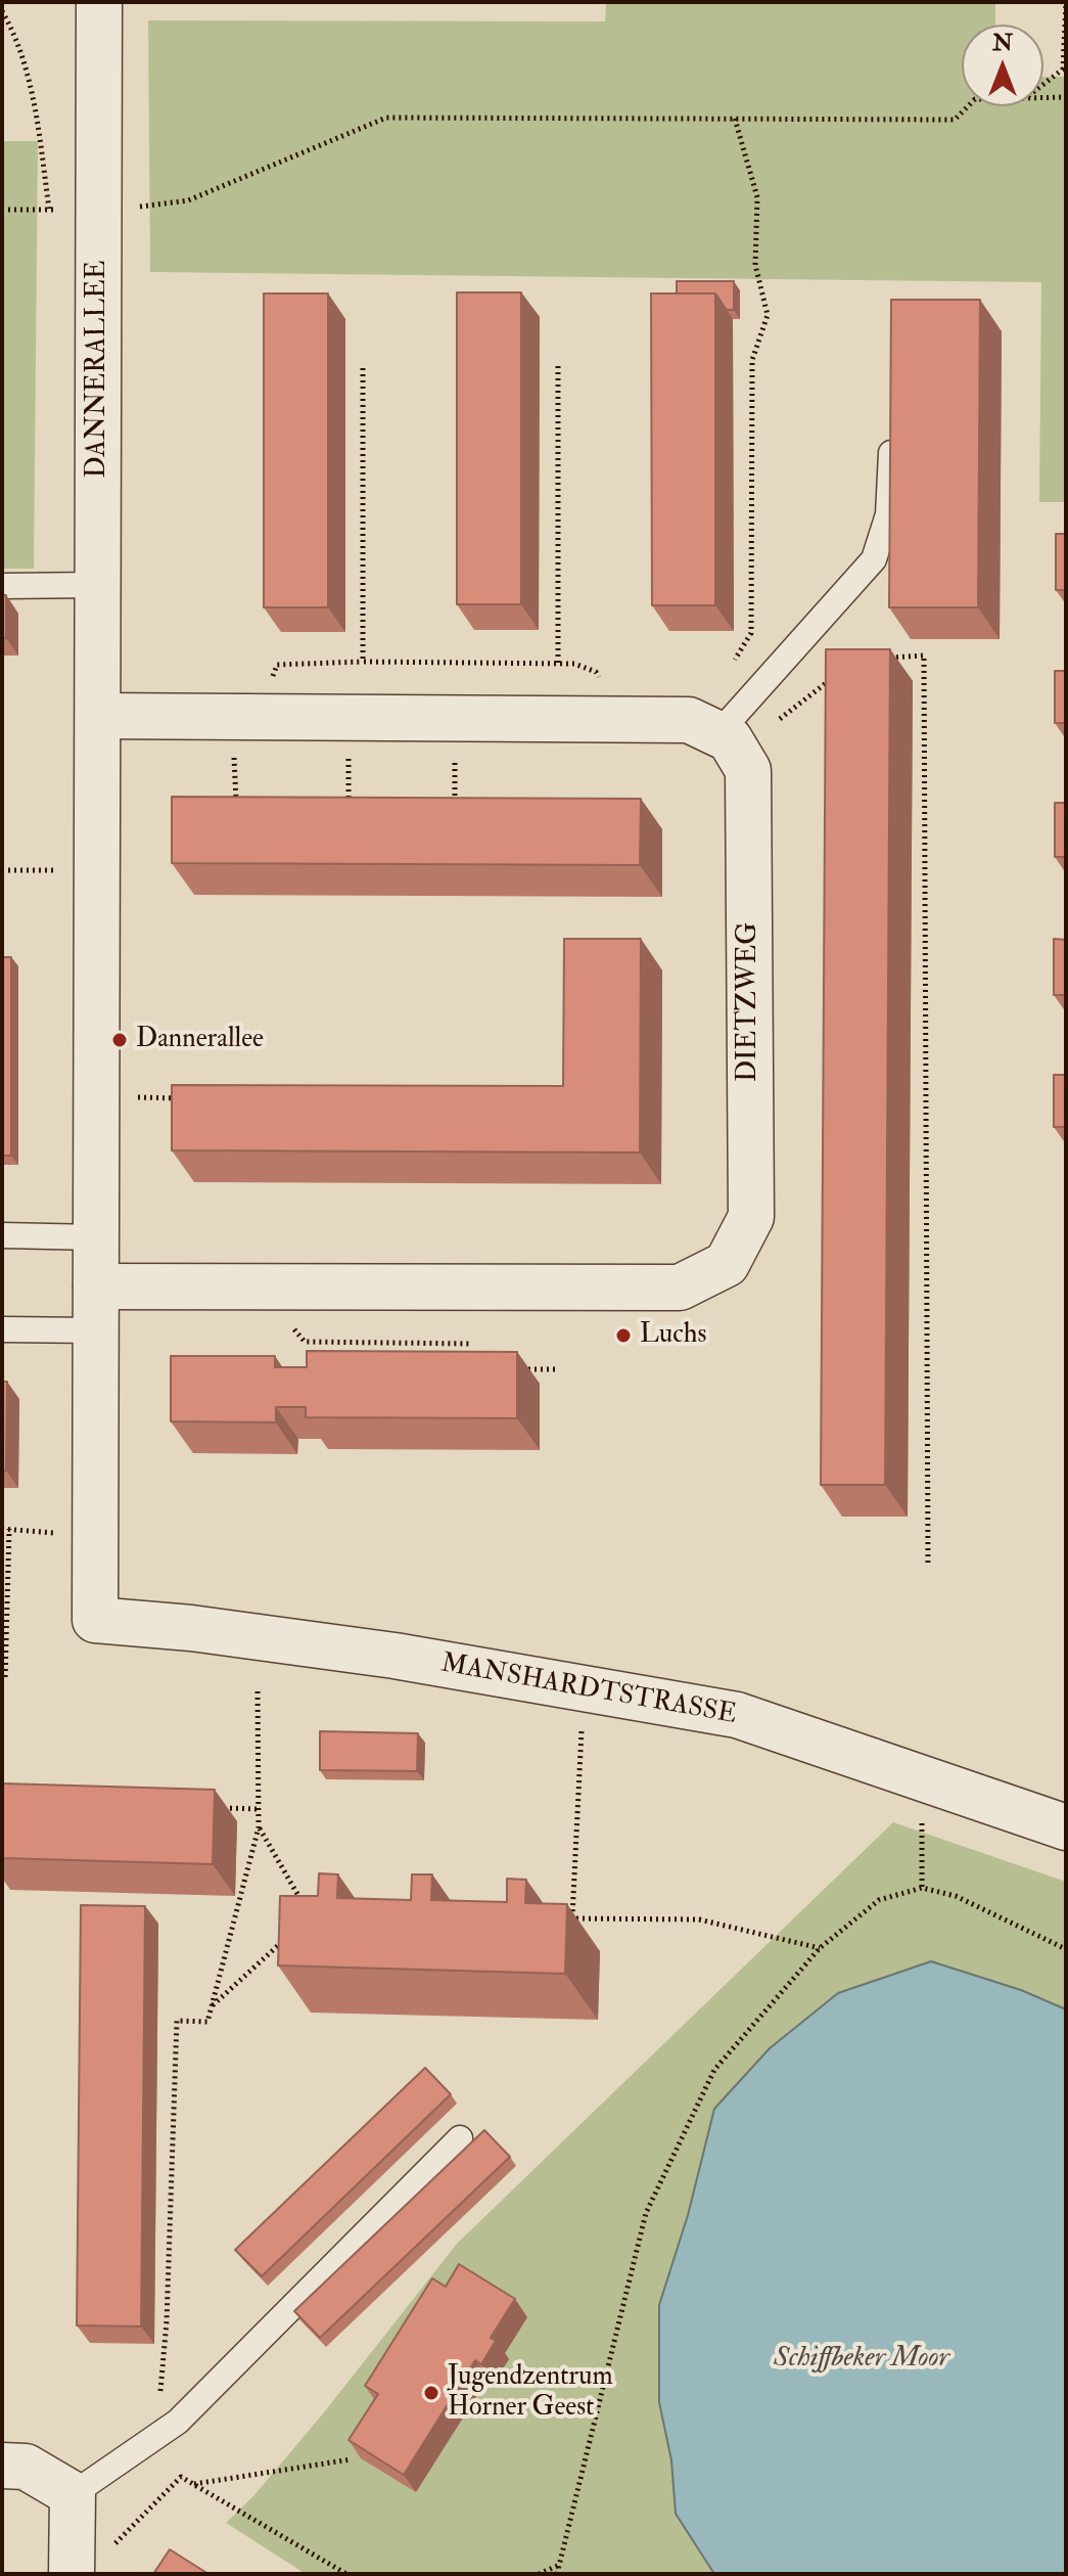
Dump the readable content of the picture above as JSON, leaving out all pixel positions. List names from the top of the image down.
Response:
{
  "streets": {
    "street": ["DANNERALLEE", "DIETZWEG", "MANSHARDTSTRASSE"]
  },
  "crossings": [
    ["DANNERALLEE", "DIETZWEG"],
    ["DANNERALLEE", "MANSHARDTSTRASSE"]
  ],
  "water": ["Schiffbeker Moor"],
  "places": ["Dannerallee", "Luchs", "Jugendzentrum Horner Geest"],
  "north": "top"
}
